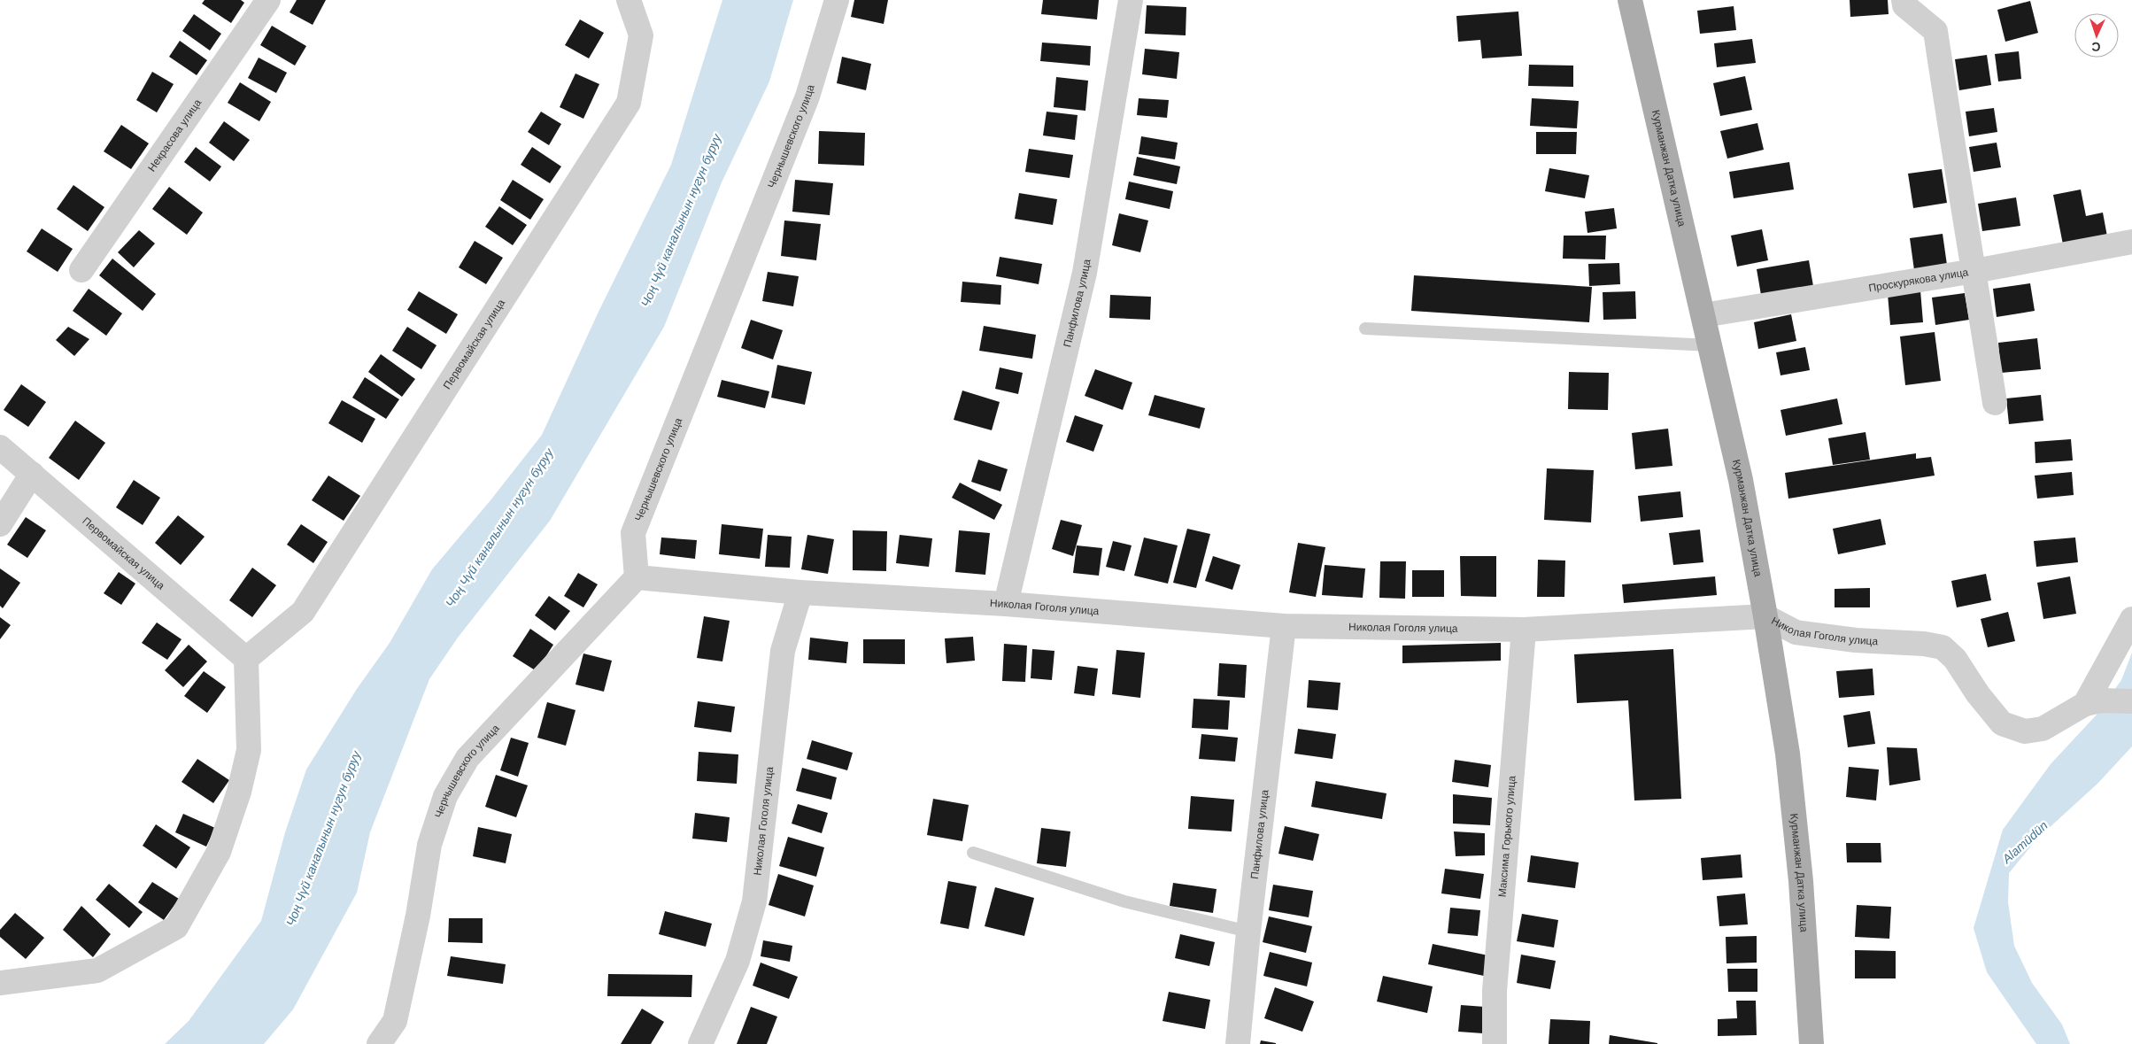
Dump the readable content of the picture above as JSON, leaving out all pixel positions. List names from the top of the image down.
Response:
{
  "streets": {
    "main road": ["Курманжан Датка улица"],
    "street": [
      "Некрасова улица",
      "Чернышевского улица",
      "Проскурякова улица",
      "Панфилова улица",
      "Первомайская улица",
      "Николая Гоголя улица",
      "Максима Горького улица"
    ]
  },
  "crossings": [
    ["Чернышевского улица", "Николая Гоголя улица"],
    ["Курманжан Датка улица", "Проскурякова улица"],
    ["Курманжан Датка улица", "Николая Гоголя улица"],
    ["Панфилова улица", "Николая Гоголя улица"],
    ["Николая Гоголя улица", "Максима Горького улица"]
  ],
  "water": ["Чоң Чүй каналынын нугун буруу", "Alamüdün"],
  "north": "bottom"
}
